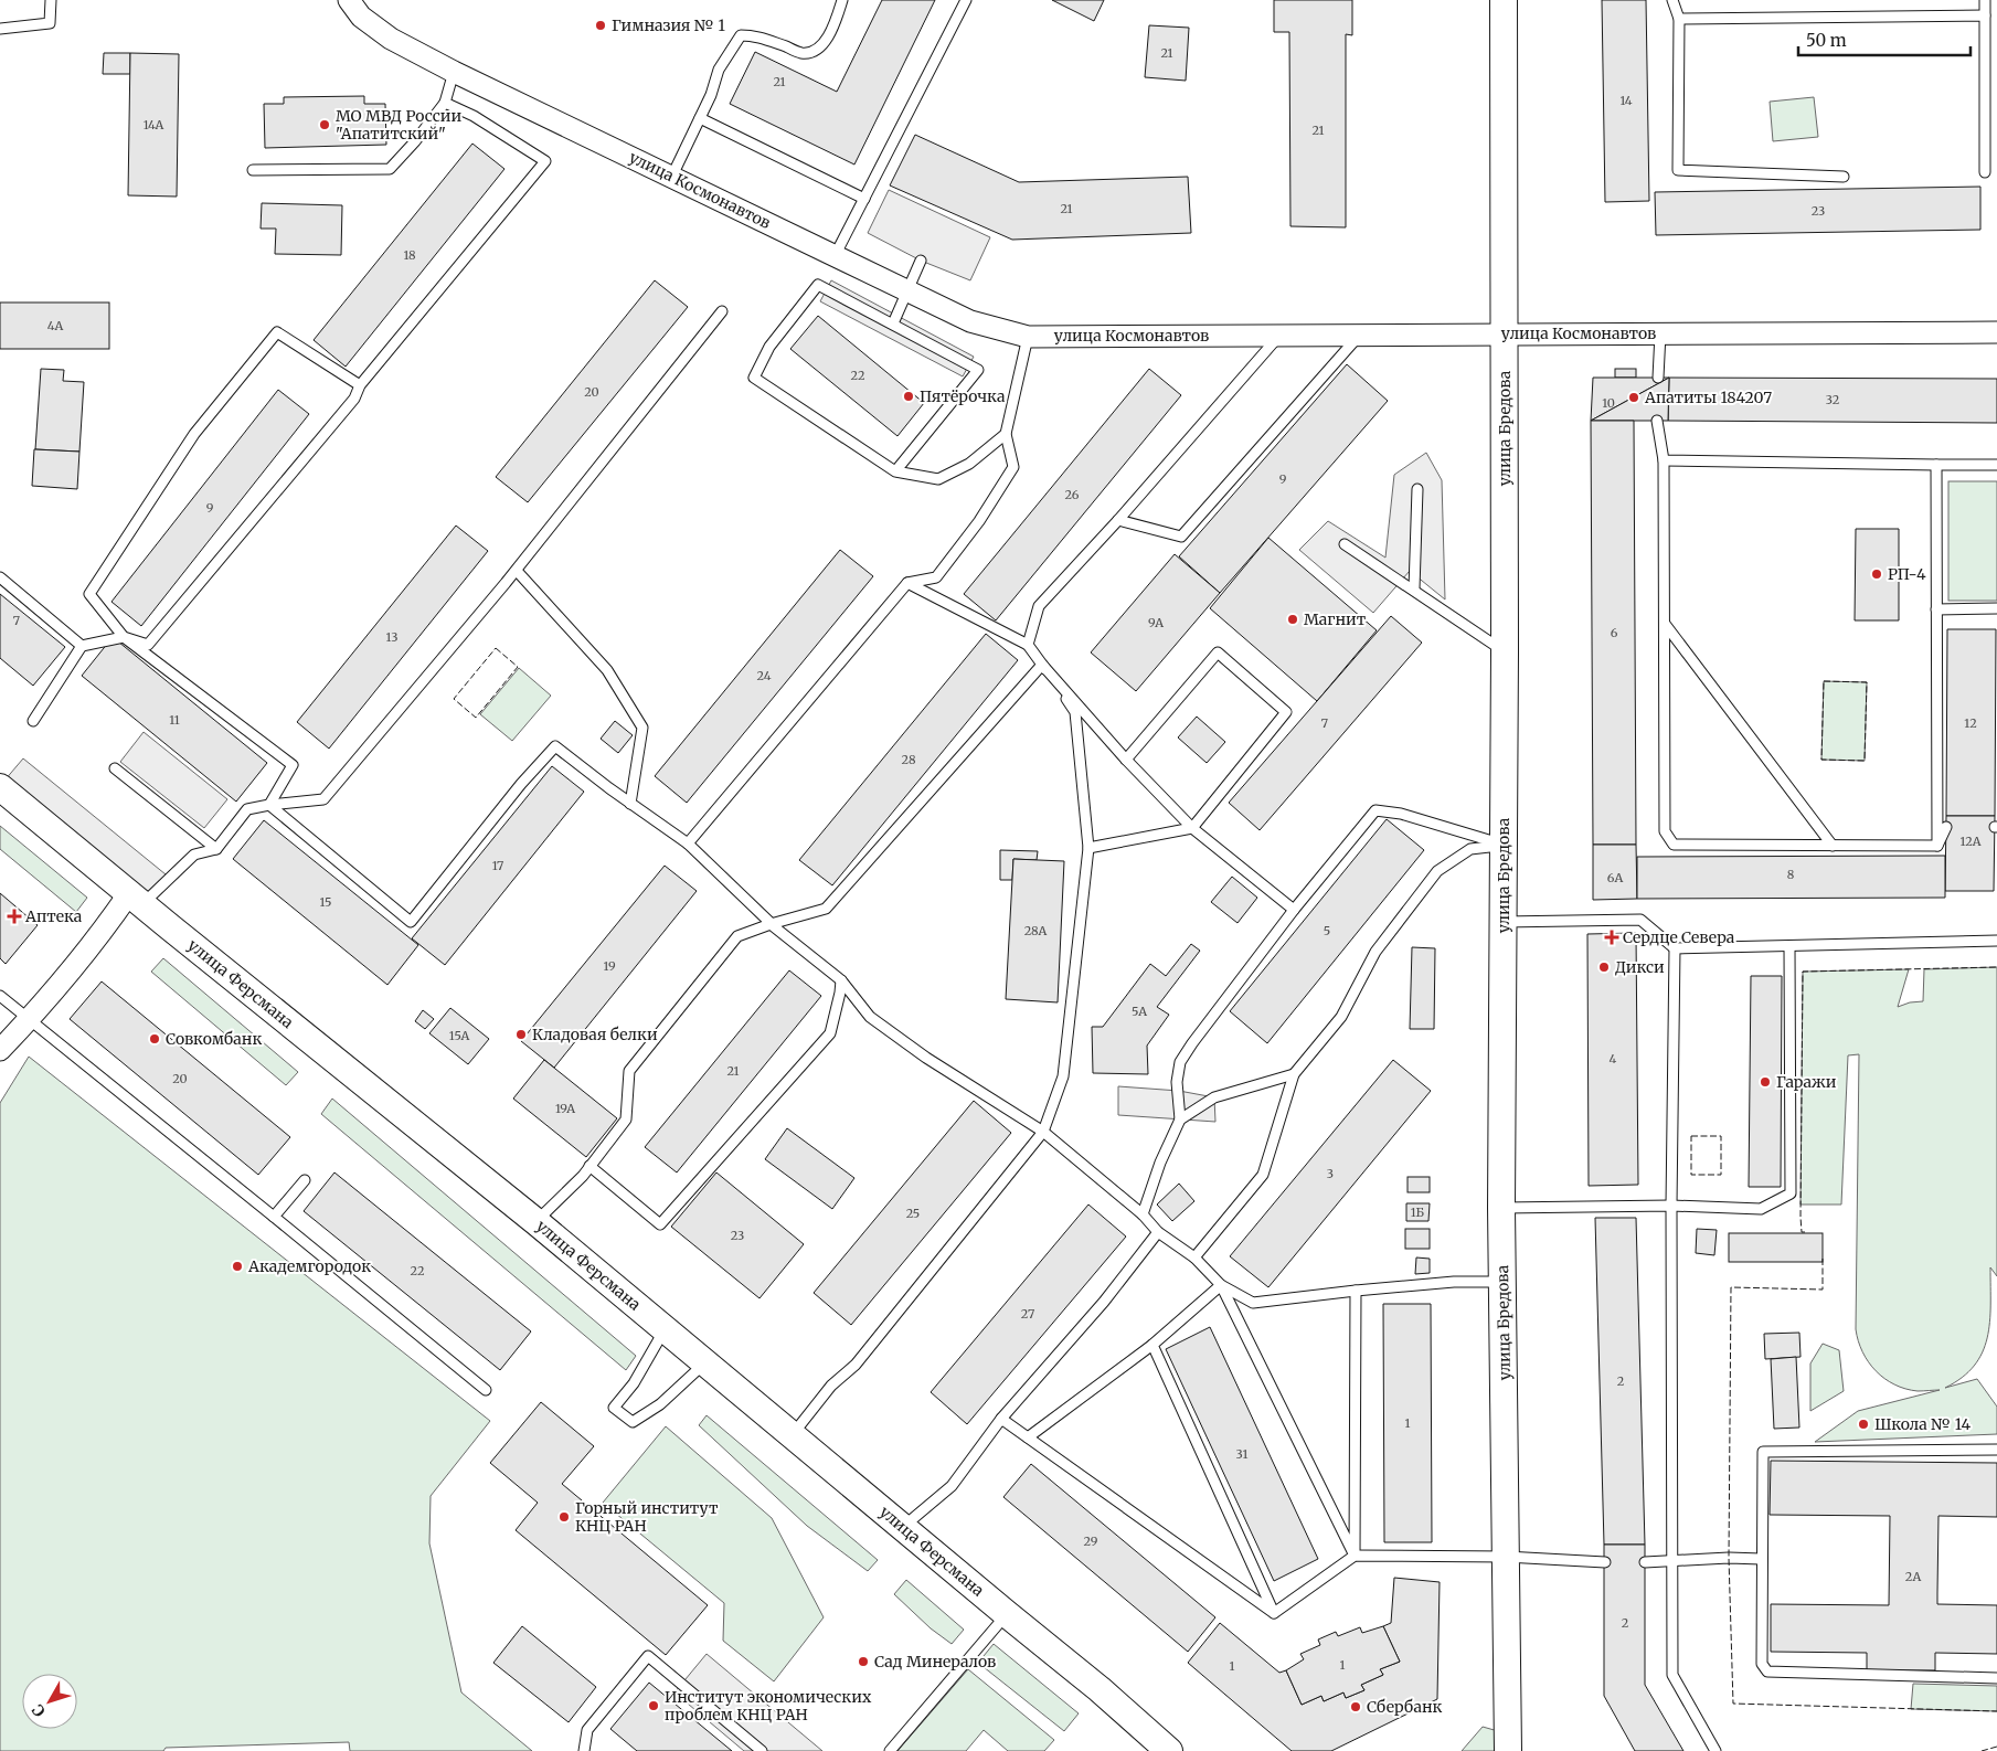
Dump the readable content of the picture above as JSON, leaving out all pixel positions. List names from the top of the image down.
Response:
{
  "streets": {
    "street": ["улица Космонавтов", "улица Бредова", "улица Ферсмана"]
  },
  "crossings": [
    ["улица Космонавтов", "улица Бредова"]
  ],
  "places": {
    "other": [
      "Гимназия № 1",
      "МО МВД России \"Апатитский\"",
      "Пятёрочка",
      "Апатиты 184207",
      "РП-4",
      "Магнит",
      "Дикси",
      "Кладовая белки",
      "Совкомбанк",
      "Гаражи",
      "Академгородок",
      "Школа № 14",
      "Горный институт КНЦ РАН",
      "Сад Минералов",
      "Институт экономических проблем КНЦ РАН",
      "Сбербанк"
    ],
    "health": ["Аптека", "Сердце Севера"]
  },
  "house_numbers": [
    "21",
    "21",
    "14",
    "14А",
    "21",
    "21",
    "23",
    "18",
    "4А",
    "22",
    "20",
    "32",
    "10",
    "9",
    "26",
    "9",
    "7",
    "9А",
    "6",
    "13",
    "24",
    "11",
    "7",
    "12",
    "28",
    "12А",
    "17",
    "8",
    "6А",
    "15",
    "28А",
    "5",
    "19",
    "5А",
    "15А",
    "4",
    "21",
    "20",
    "19А",
    "3",
    "1Б",
    "25",
    "23",
    "22",
    "27",
    "2",
    "1",
    "31",
    "29",
    "2А",
    "2",
    "1",
    "1"
  ],
  "scale_bar": "50 m",
  "north": "bottom left"
}
